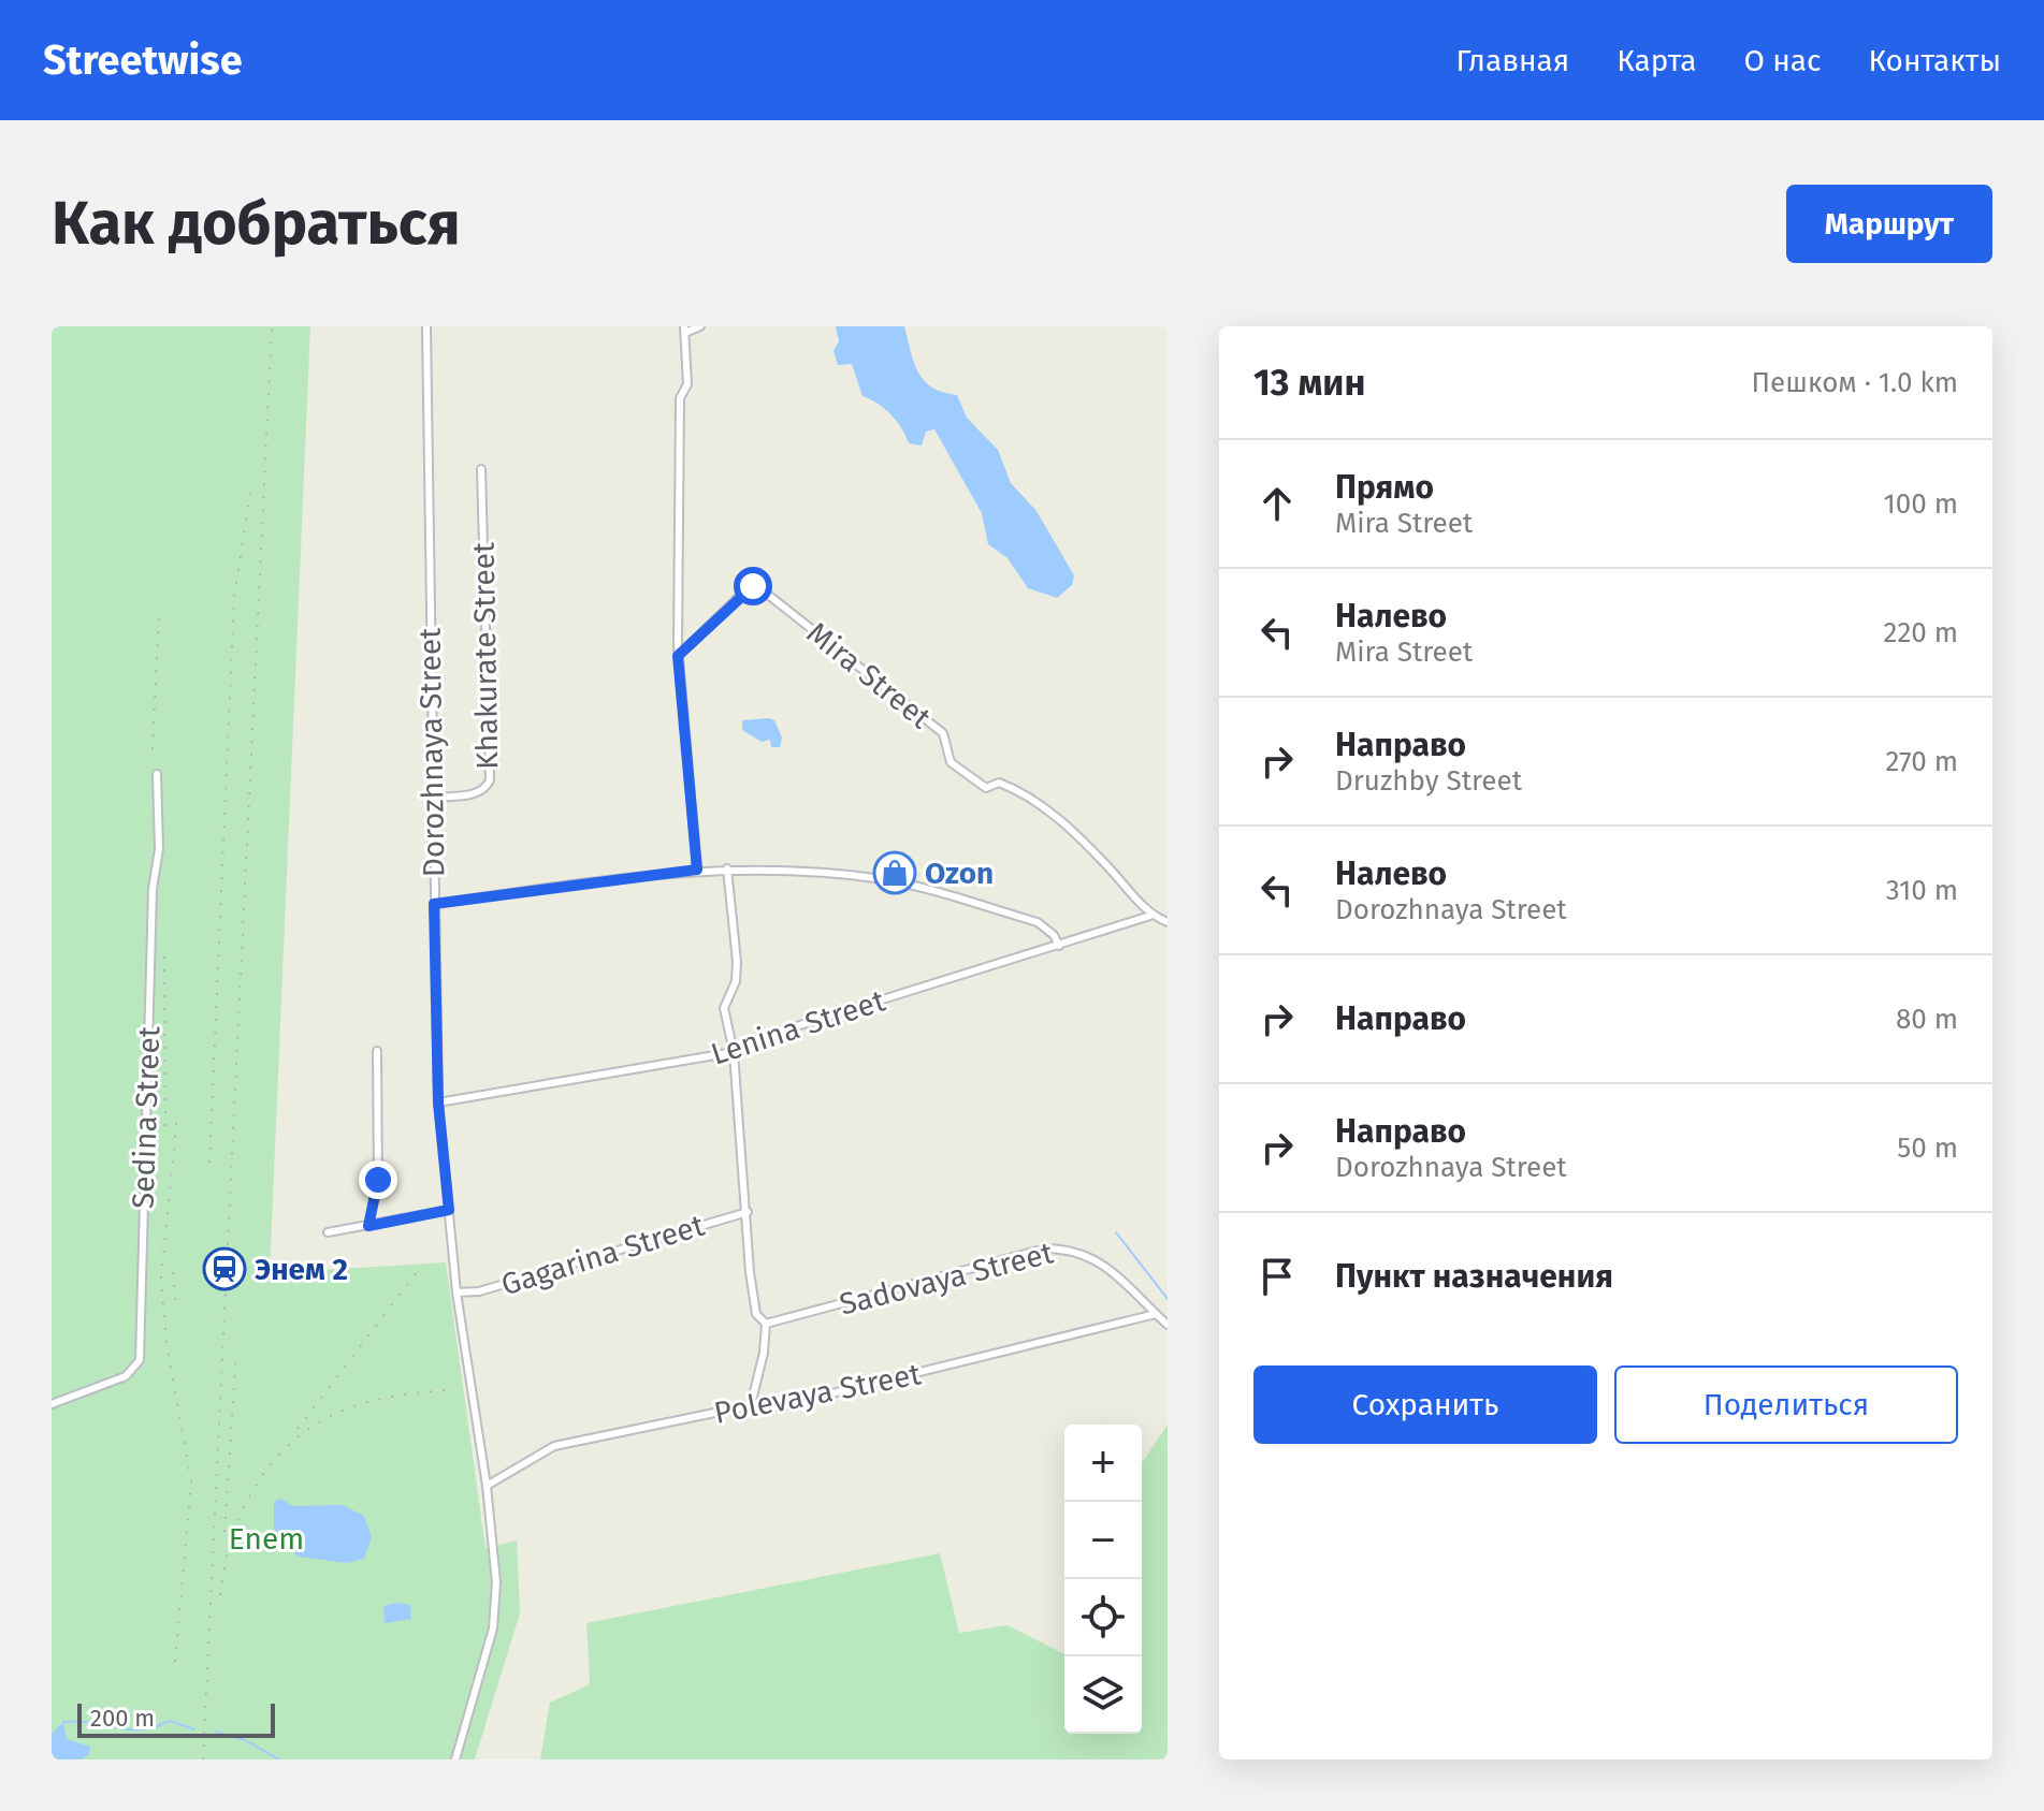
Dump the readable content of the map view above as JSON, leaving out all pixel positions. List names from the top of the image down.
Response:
{
  "streets": {
    "street": [
      "Khakurate Street",
      "Mira Street",
      "Dorozhnaya Street",
      "Lenina Street",
      "Sedina Street",
      "Gagarina Street",
      "Sadovaya Street",
      "Polevaya Street"
    ]
  },
  "crossings": [
    ["Khakurate Street", "Dorozhnaya Street"],
    ["Mira Street", "Lenina Street"],
    ["Dorozhnaya Street", "Lenina Street"],
    ["Dorozhnaya Street", "Gagarina Street"],
    ["Dorozhnaya Street", "Polevaya Street"],
    ["Sadovaya Street", "Polevaya Street"]
  ],
  "parks": ["Enem"],
  "places": {
    "shop": ["Ozon"],
    "station": ["Энем 2"]
  },
  "scale_bar": "200 m",
  "page": {
    "header": "Streetwise",
    "nav": [
      "Главная",
      "Карта",
      "О нас",
      "Контакты"
    ],
    "buttons": [
      "Маршрут",
      ["Сохранить", "Поделиться"]
    ],
    "title": "Как добраться",
    "heading": ["13 мин", "Пешком · 1.0 km"],
    "list": [
      ["Прямо", "Mira Street", "100 m"],
      ["Налево", "Mira Street", "220 m"],
      ["Направо", "Druzhby Street", "270 m"],
      ["Налево", "Dorozhnaya Street", "310 m"],
      ["Направо", "80 m"],
      ["Направо", "Dorozhnaya Street", "50 m"],
      "Пункт назначения"
    ],
    "map_buttons": ["+", "−"],
    "scale": "200 m"
  }
}
